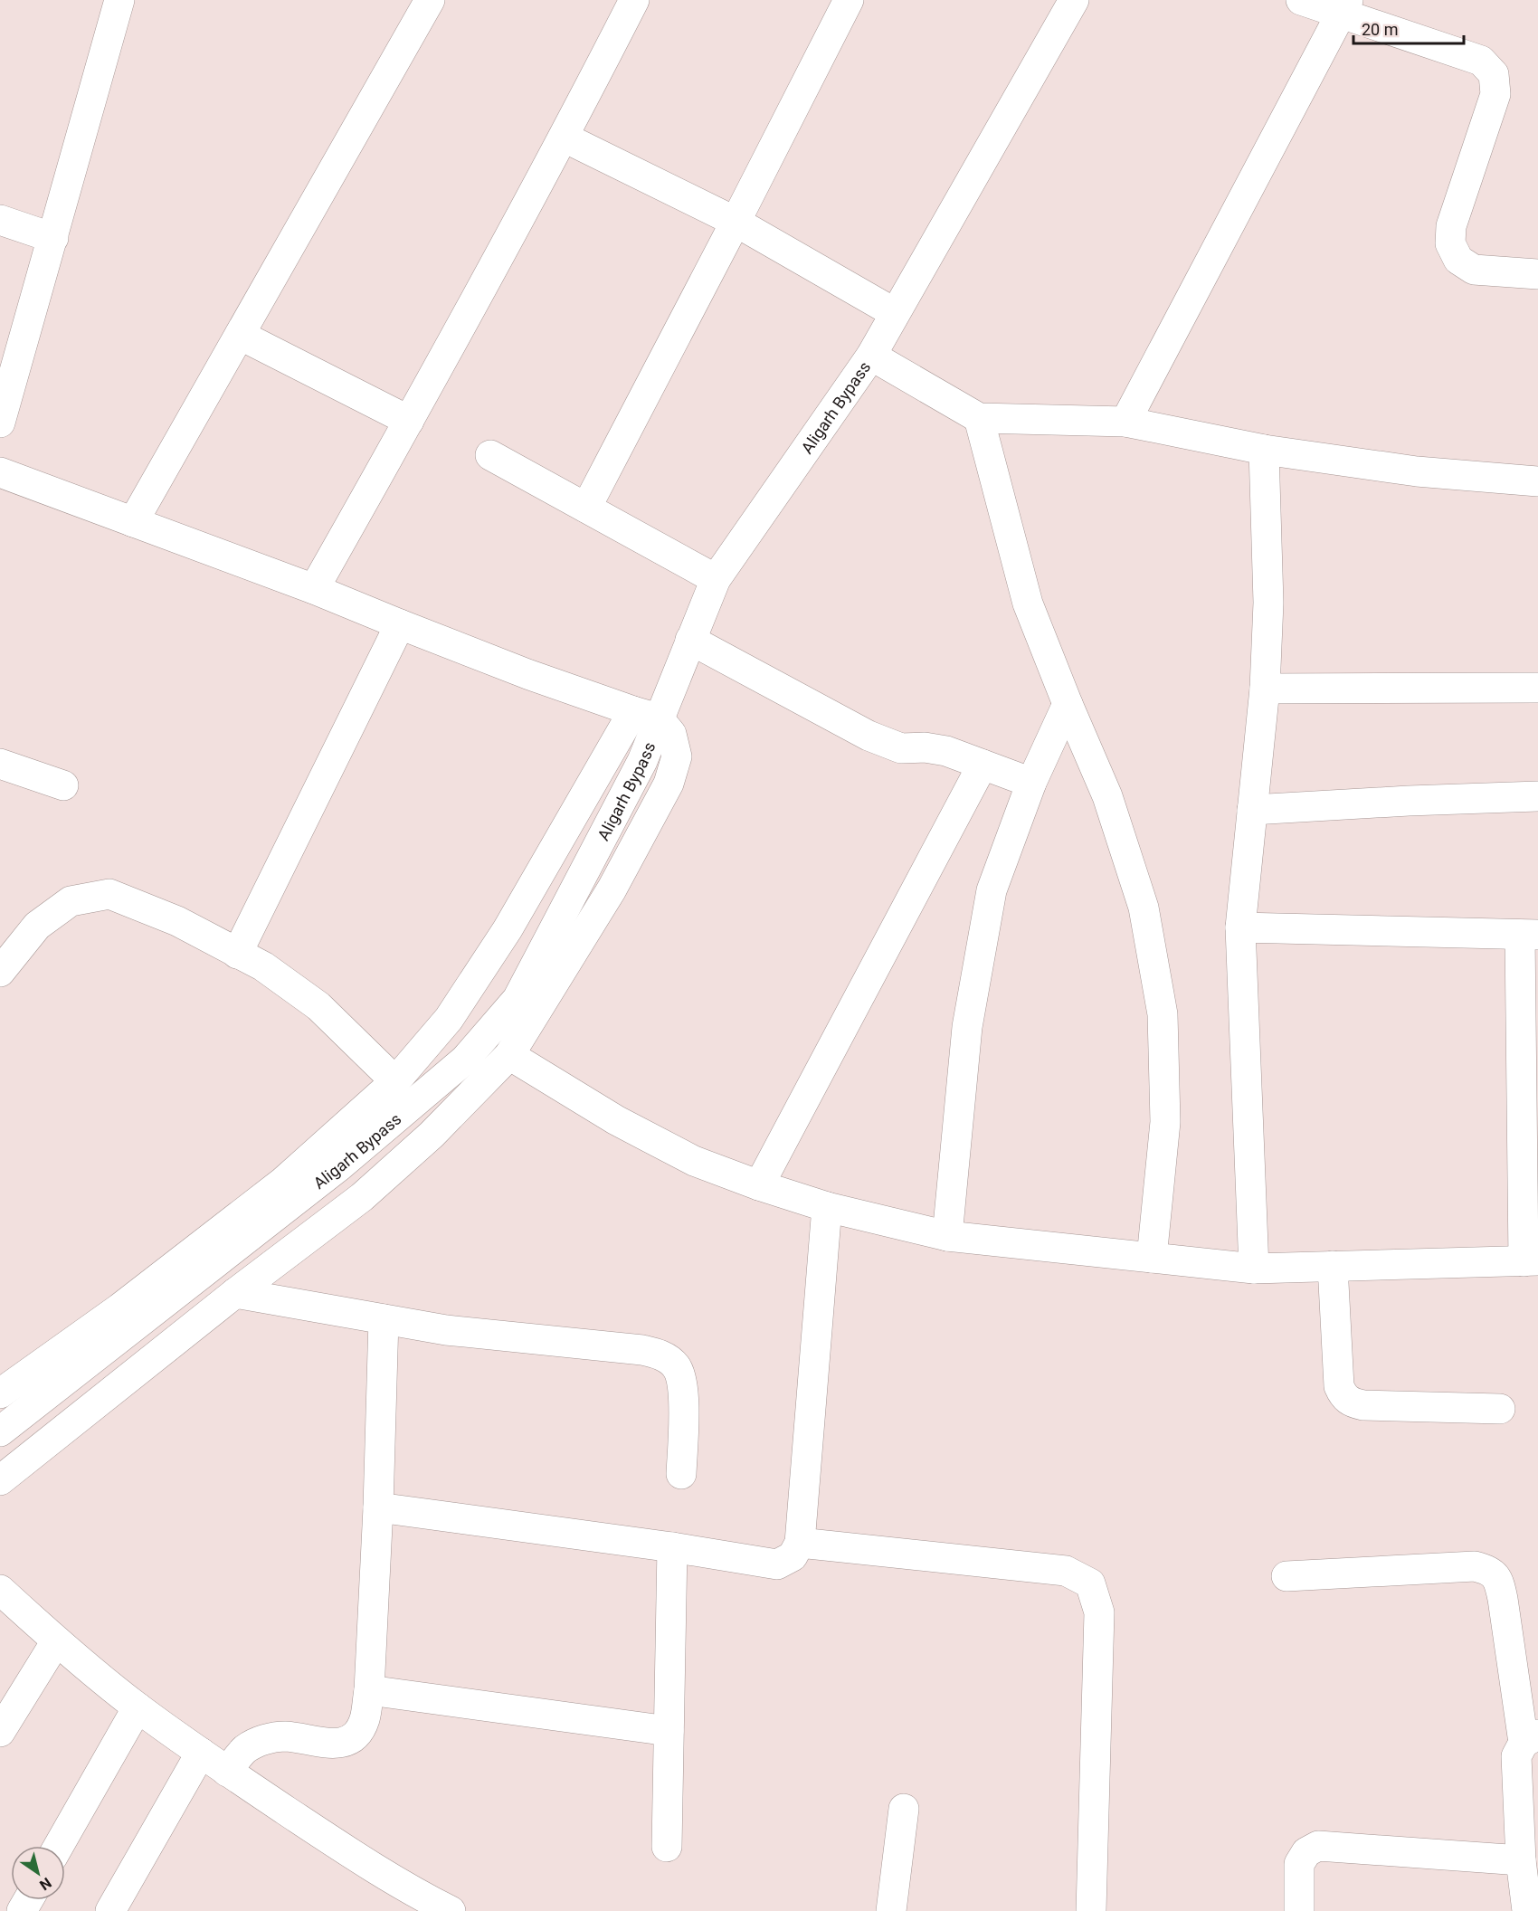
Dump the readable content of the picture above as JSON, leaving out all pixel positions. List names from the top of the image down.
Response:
{
  "streets": {
    "street": ["Aligarh Bypass"]
  },
  "scale_bar": "20 m",
  "north": "bottom right"
}
